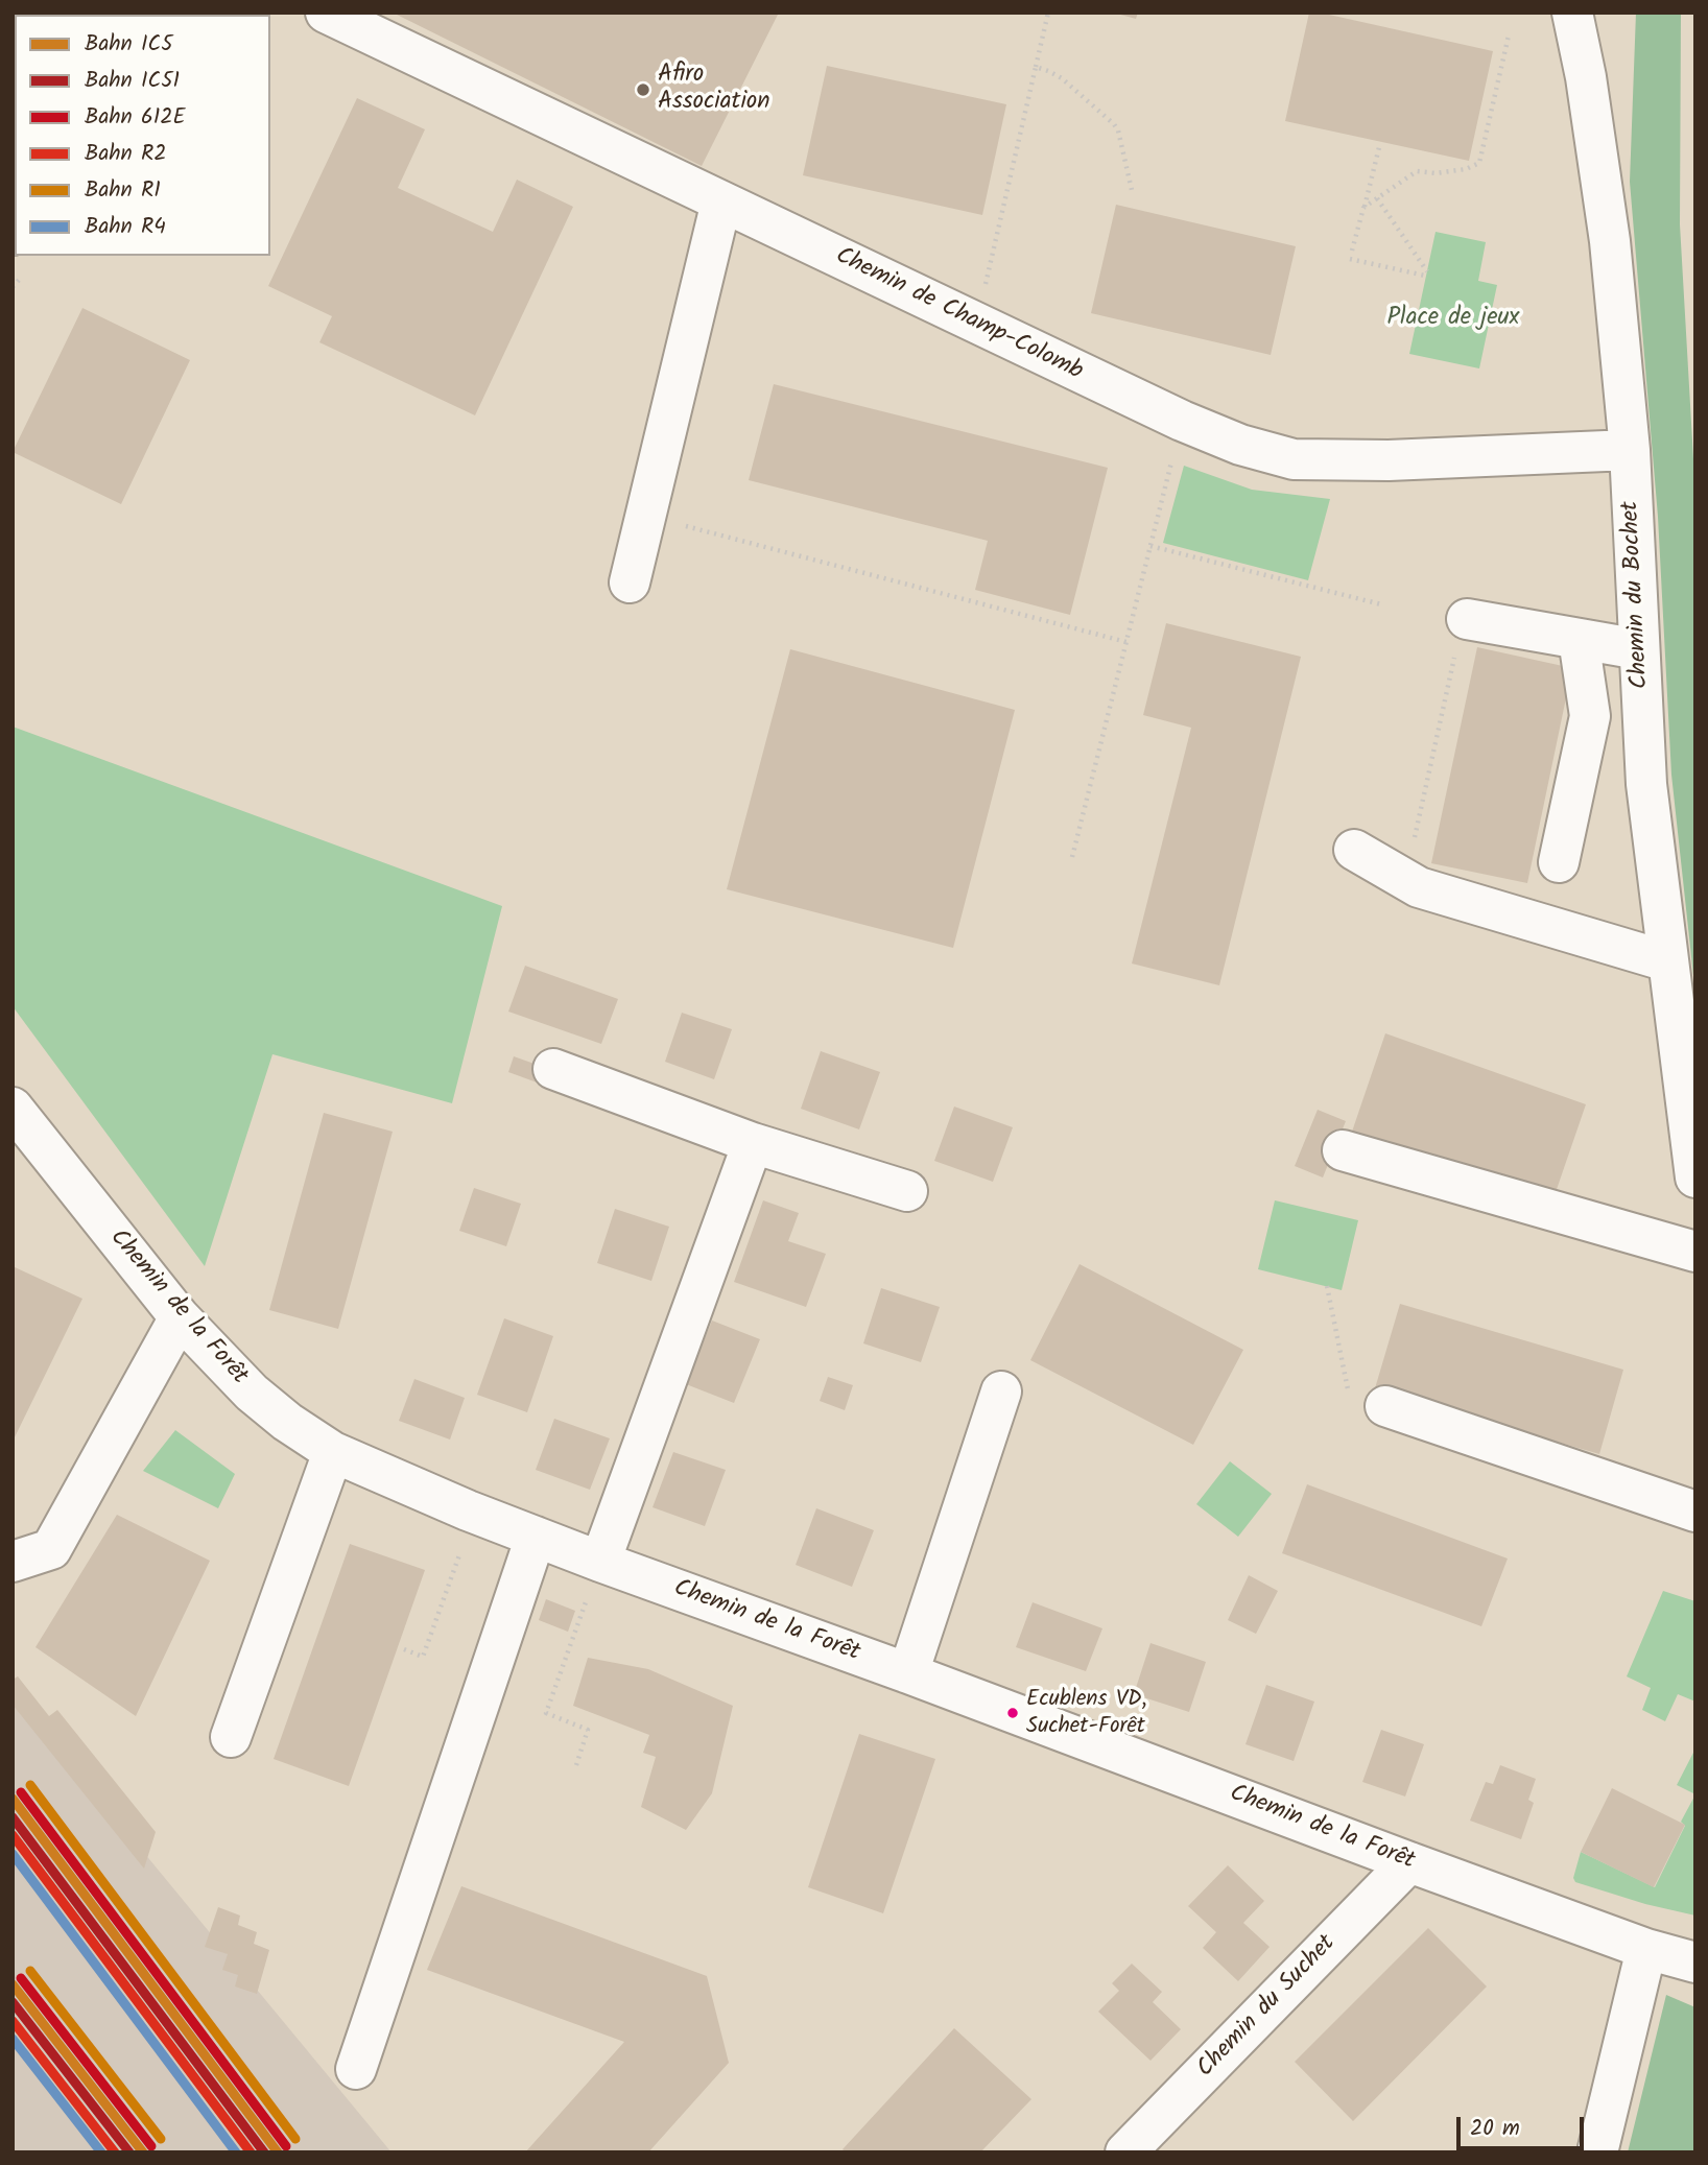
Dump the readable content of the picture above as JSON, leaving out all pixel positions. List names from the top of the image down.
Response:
{
  "streets": {
    "street": [
      "Chemin de Champ-Colomb",
      "Chemin du Bochet",
      "Chemin de la Forêt",
      "Chemin du Suchet"
    ]
  },
  "crossings": [
    ["Chemin de Champ-Colomb", "Chemin du Bochet"],
    ["Chemin de la Forêt", "Chemin du Suchet"]
  ],
  "parks": ["Place de jeux"],
  "places": ["Afiro Association", "Ecublens VD, Suchet-Forêt"],
  "lines": [
    "rail line R1",
    "rail line 612E",
    "rail line IC5",
    "rail line IC51",
    "rail line R2",
    "rail line R4"
  ],
  "legend": [
    "Bahn IC5",
    "Bahn IC51",
    "Bahn 612E",
    "Bahn R2",
    "Bahn R1",
    "Bahn R4"
  ],
  "scale_bar": "20 m"
}
